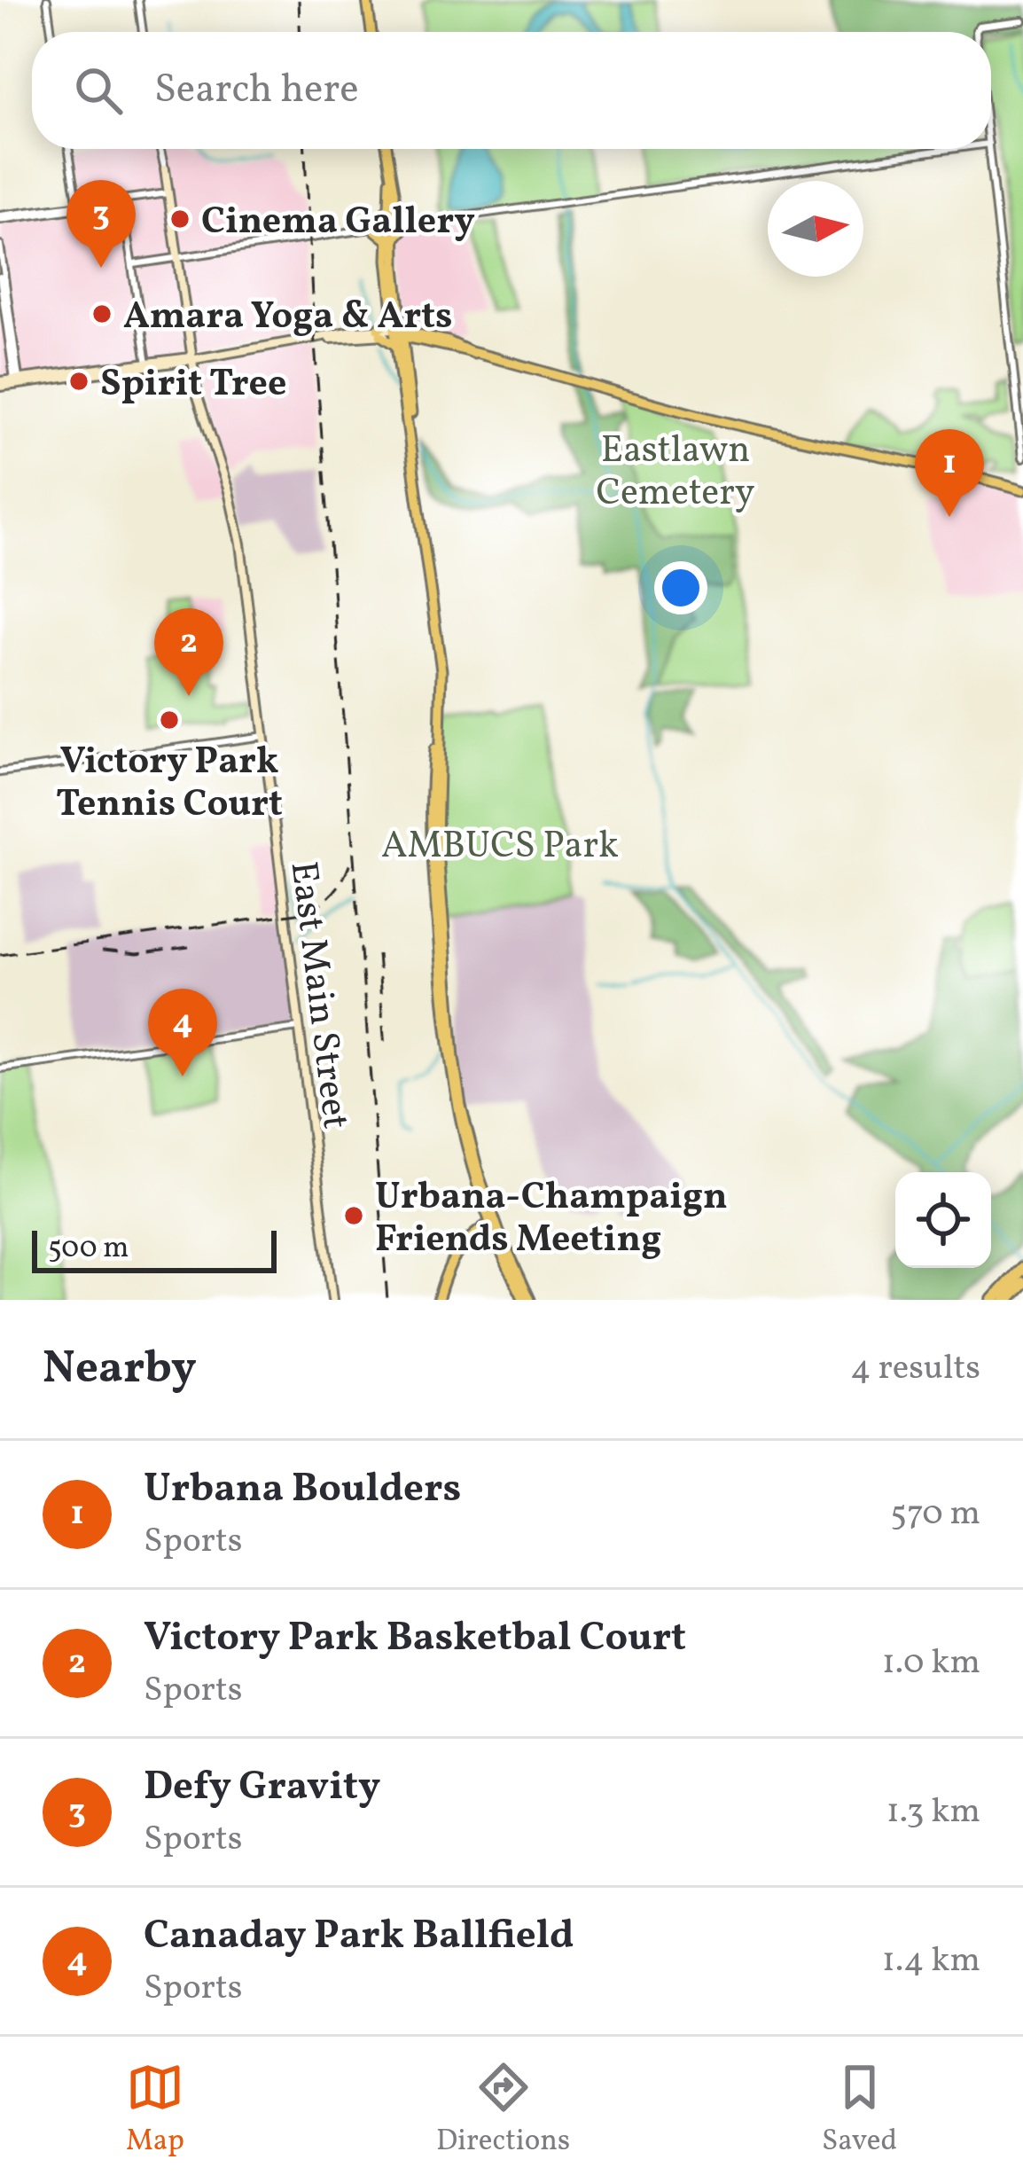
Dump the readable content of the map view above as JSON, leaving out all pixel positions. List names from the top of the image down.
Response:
{
  "streets": {
    "main road": ["East Main Street"]
  },
  "parks": ["Eastlawn Cemetery", "AMBUCS Park"],
  "places": [
    "Cinema Gallery",
    "Amara Yoga & Arts",
    "Spirit Tree",
    "Victory Park Tennis Court",
    "Urbana-Champaign Friends Meeting"
  ],
  "scale_bar": "500 m",
  "north": "right",
  "page": {
    "search": "Search here",
    "pins": [
      "3",
      "1",
      "2",
      "4"
    ],
    "scale": "500 m",
    "heading": ["Nearby", "4 results"],
    "list": [
      {
        "mark": "1",
        "name": "Urbana Boulders",
        "note": "Sports",
        "value": "570 m"
      },
      {
        "mark": "2",
        "name": "Victory Park Basketbal Court",
        "note": "Sports",
        "value": "1.0 km"
      },
      {
        "mark": "3",
        "name": "Defy Gravity",
        "note": "Sports",
        "value": "1.3 km"
      },
      {
        "mark": "4",
        "name": "Canaday Park Ballfield",
        "note": "Sports",
        "value": "1.4 km"
      }
    ],
    "nav": ["Map", "Directions", "Saved"]
  }
}
